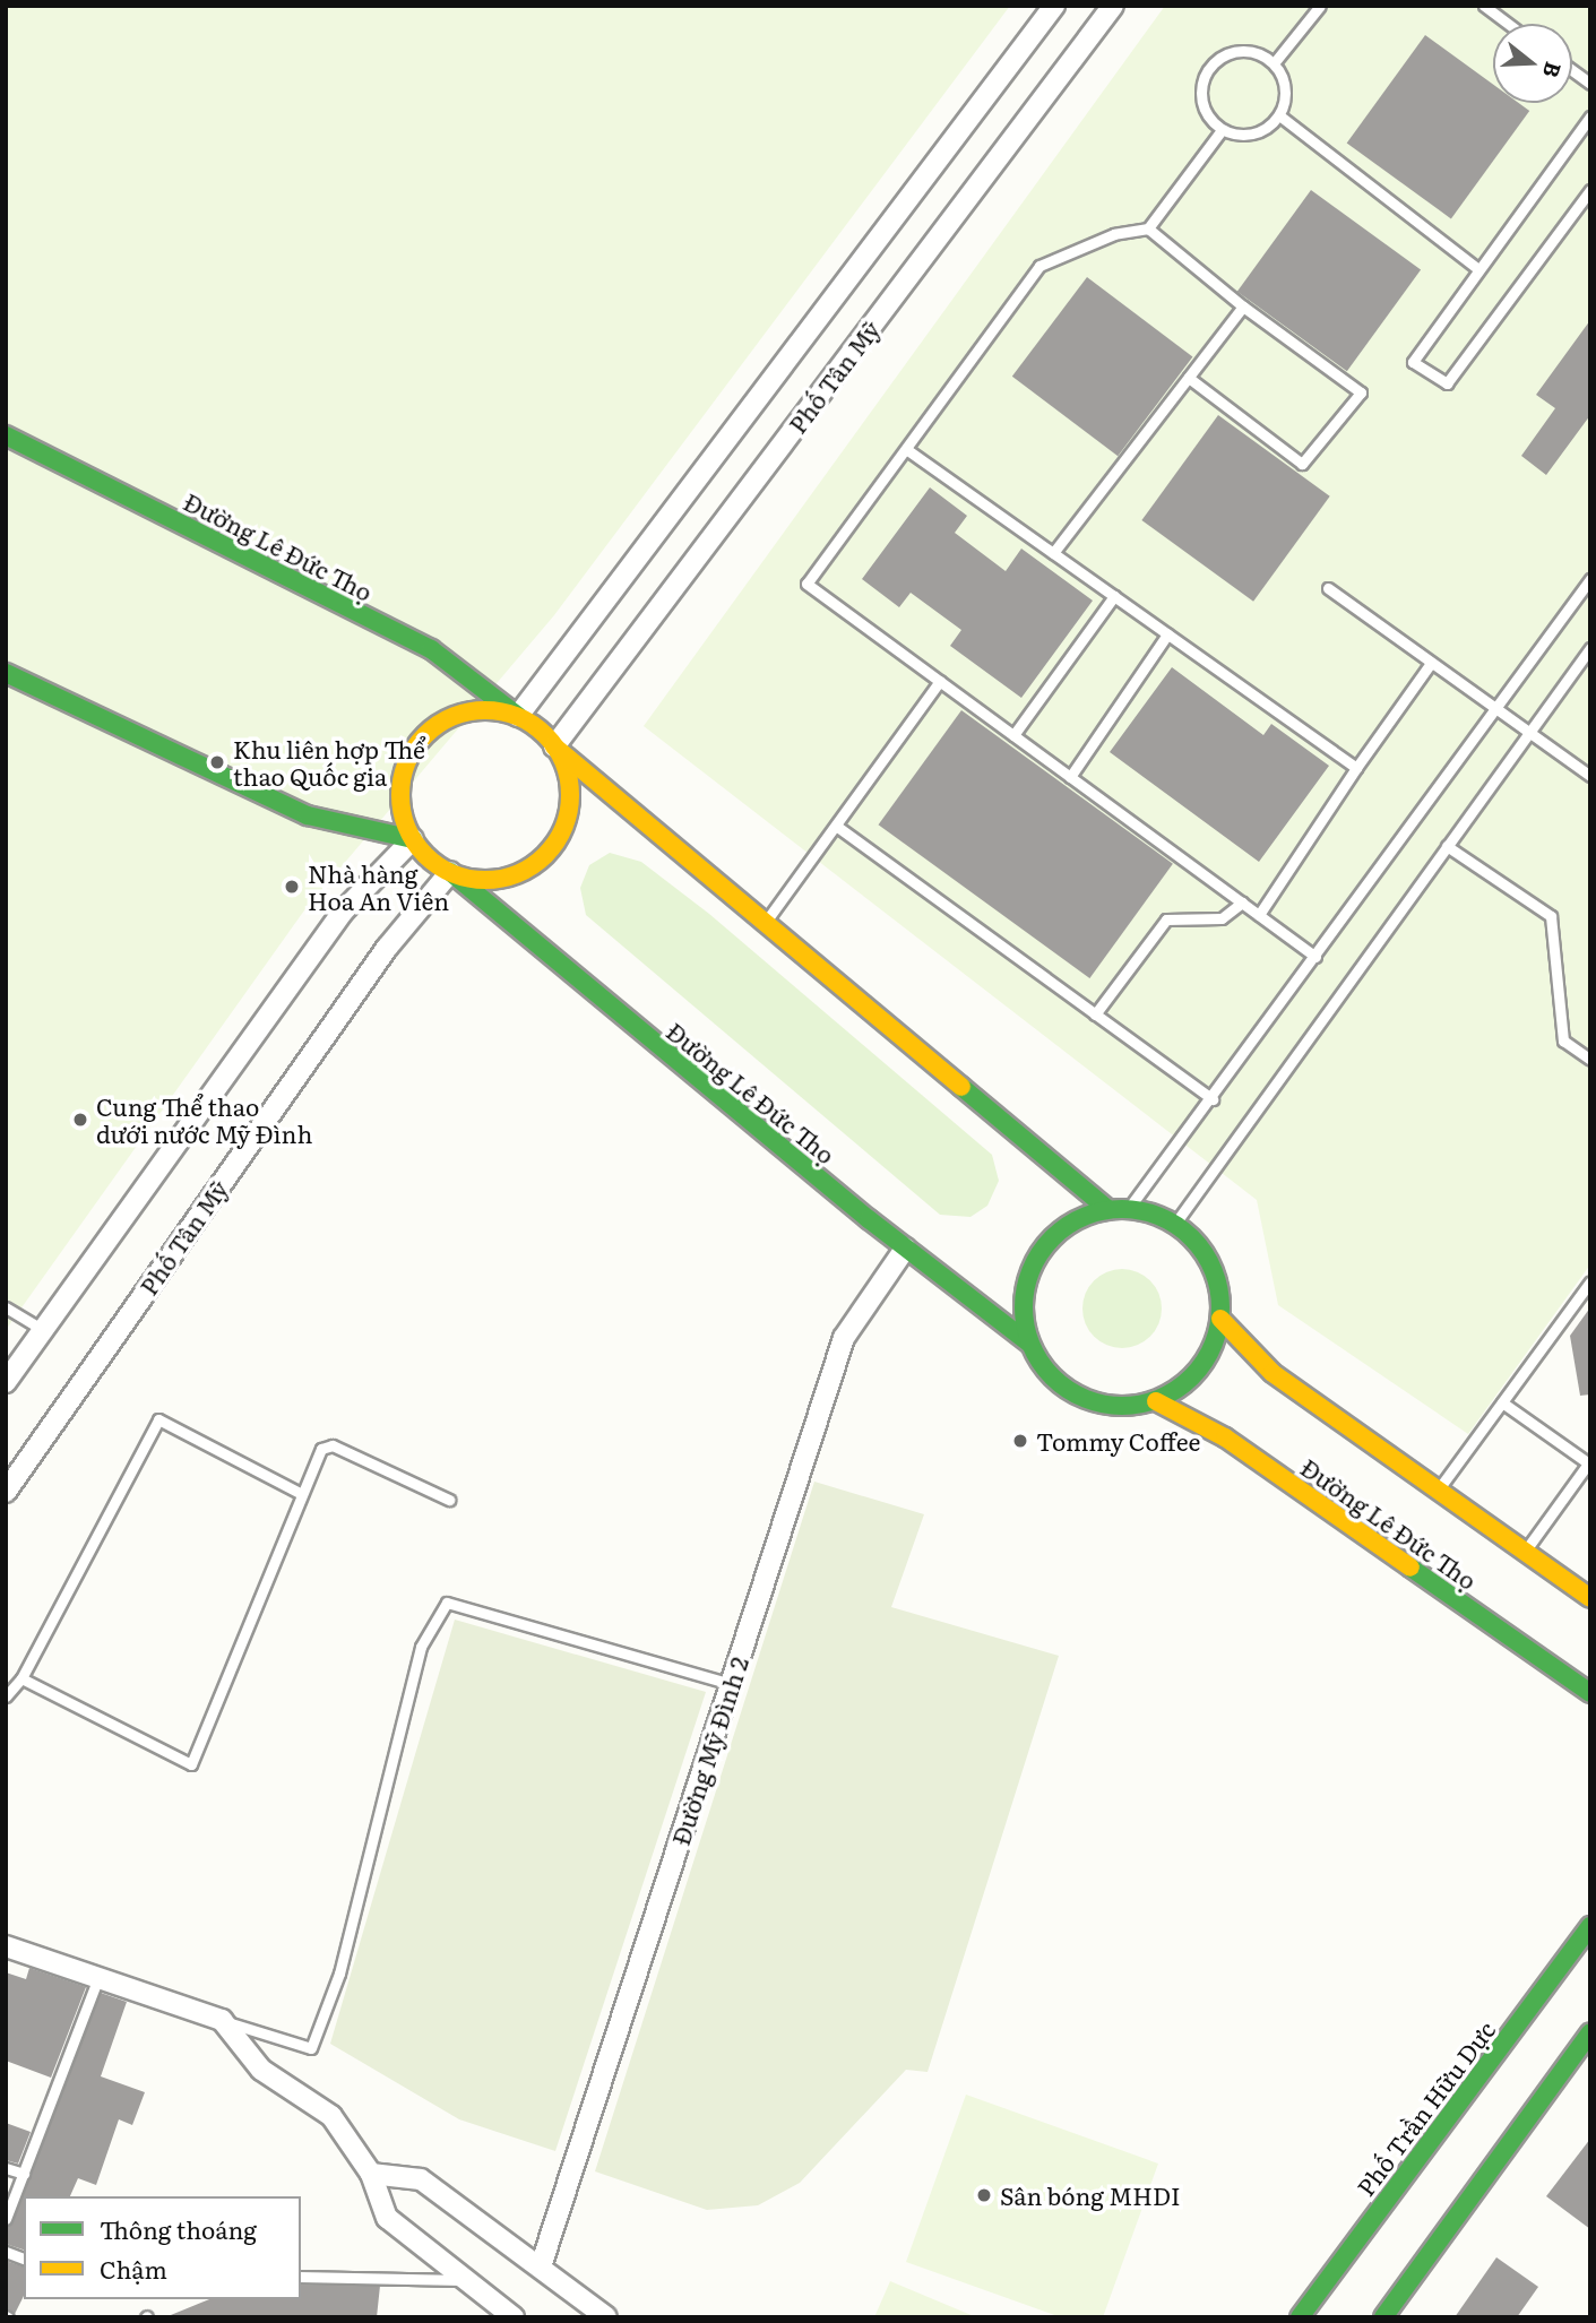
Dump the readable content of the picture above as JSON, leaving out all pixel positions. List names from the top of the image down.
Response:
{
  "streets": {
    "main road": ["Đường Lê Đức Thọ", "Phố Trần Hữu Dực"],
    "street": ["Phố Tân Mỹ", "Đường Mỹ Đình 2"]
  },
  "crossings": [
    ["Phố Tân Mỹ", "Đường Lê Đức Thọ"],
    ["Đường Lê Đức Thọ", "Đường Mỹ Đình 2"]
  ],
  "places": [
    "Khu liên hợp Thể thao Quốc gia",
    "Nhà hàng Hoa An Viên",
    "Cung Thể thao dưới nước Mỹ Đình",
    "Tommy Coffee",
    "Sân bóng MHDI"
  ],
  "legend": ["Thông thoáng", "Chậm"],
  "north": "right"
}
